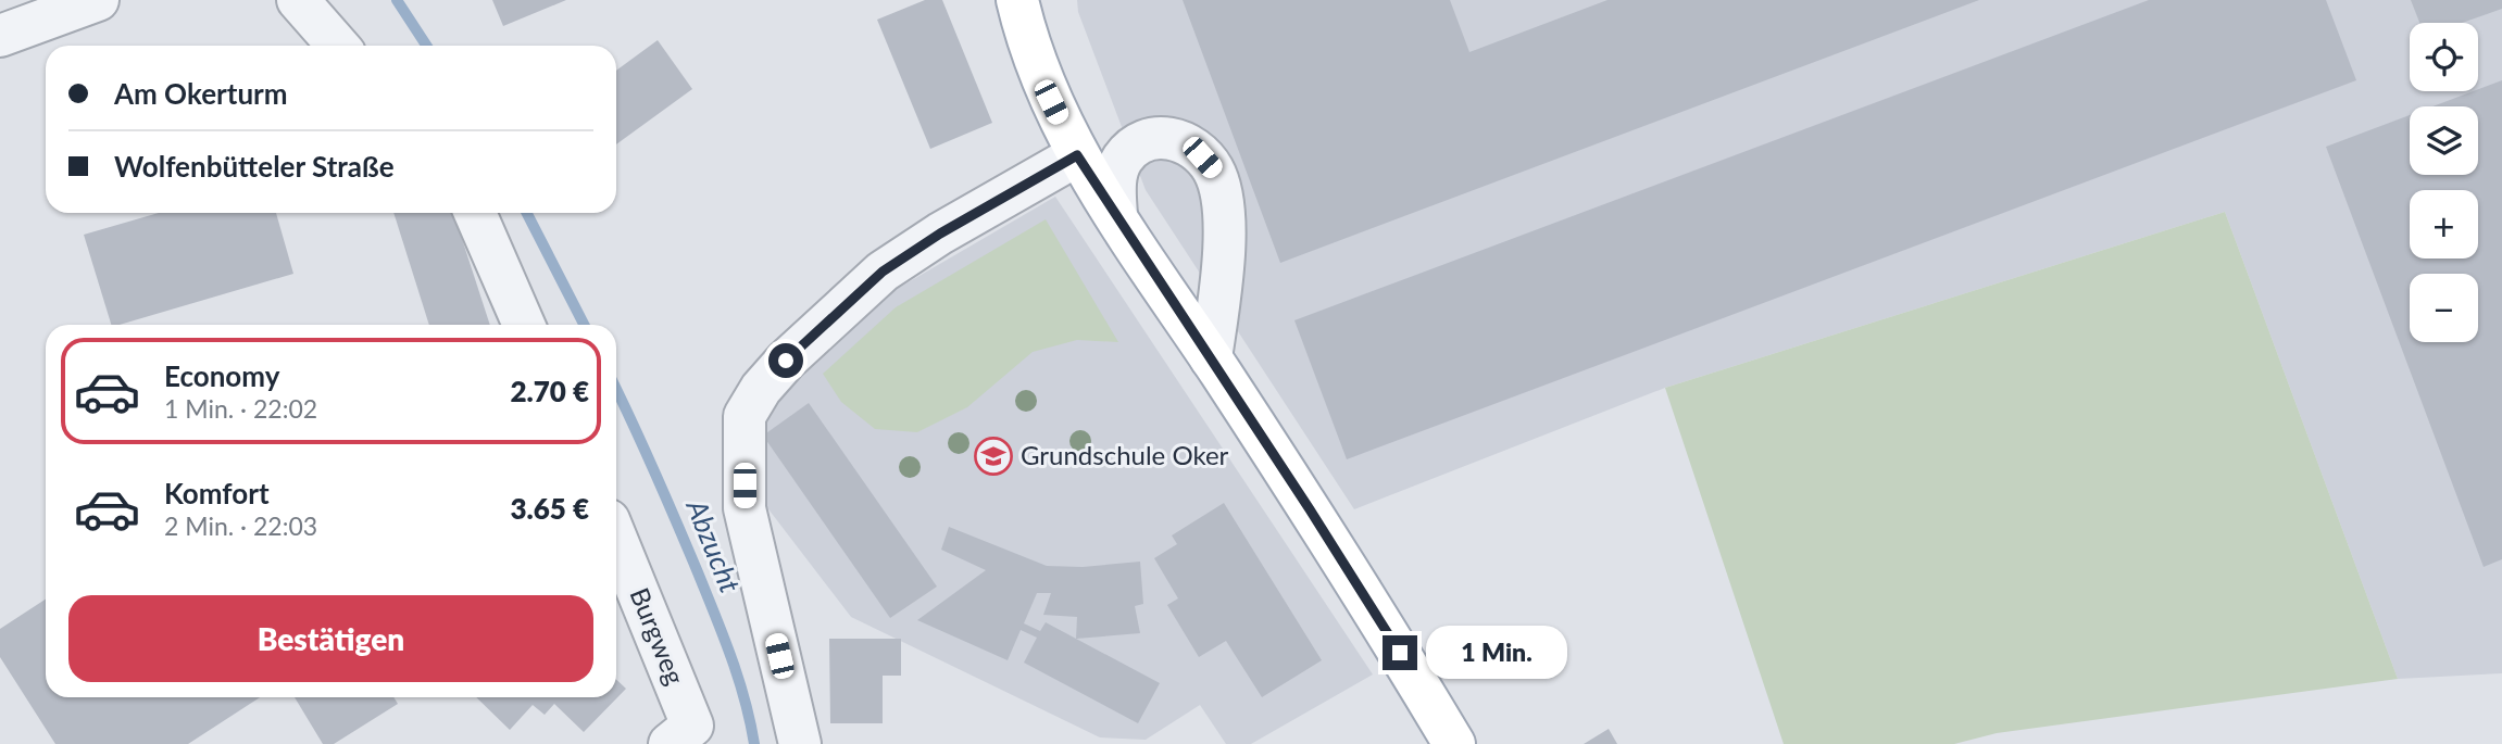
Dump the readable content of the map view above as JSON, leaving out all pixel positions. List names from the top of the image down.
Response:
{
  "streets": {
    "street": ["Burgweg"]
  },
  "water": ["Abzucht"],
  "places": {
    "school or university": ["Grundschule Oker"]
  },
  "page": {
    "map_buttons": ["+", "−"],
    "banner": ["Am Okerturm", "Wolfenbütteler Straße"],
    "list": [
      {
        "name": "Economy",
        "note": "1 Min. · 22:02",
        "value": "2.70 €"
      },
      {
        "name": "Komfort",
        "note": "2 Min. · 22:03",
        "value": "3.65 €"
      }
    ],
    "buttons": "Bestätigen",
    "bubble": "1 Min."
  }
}
